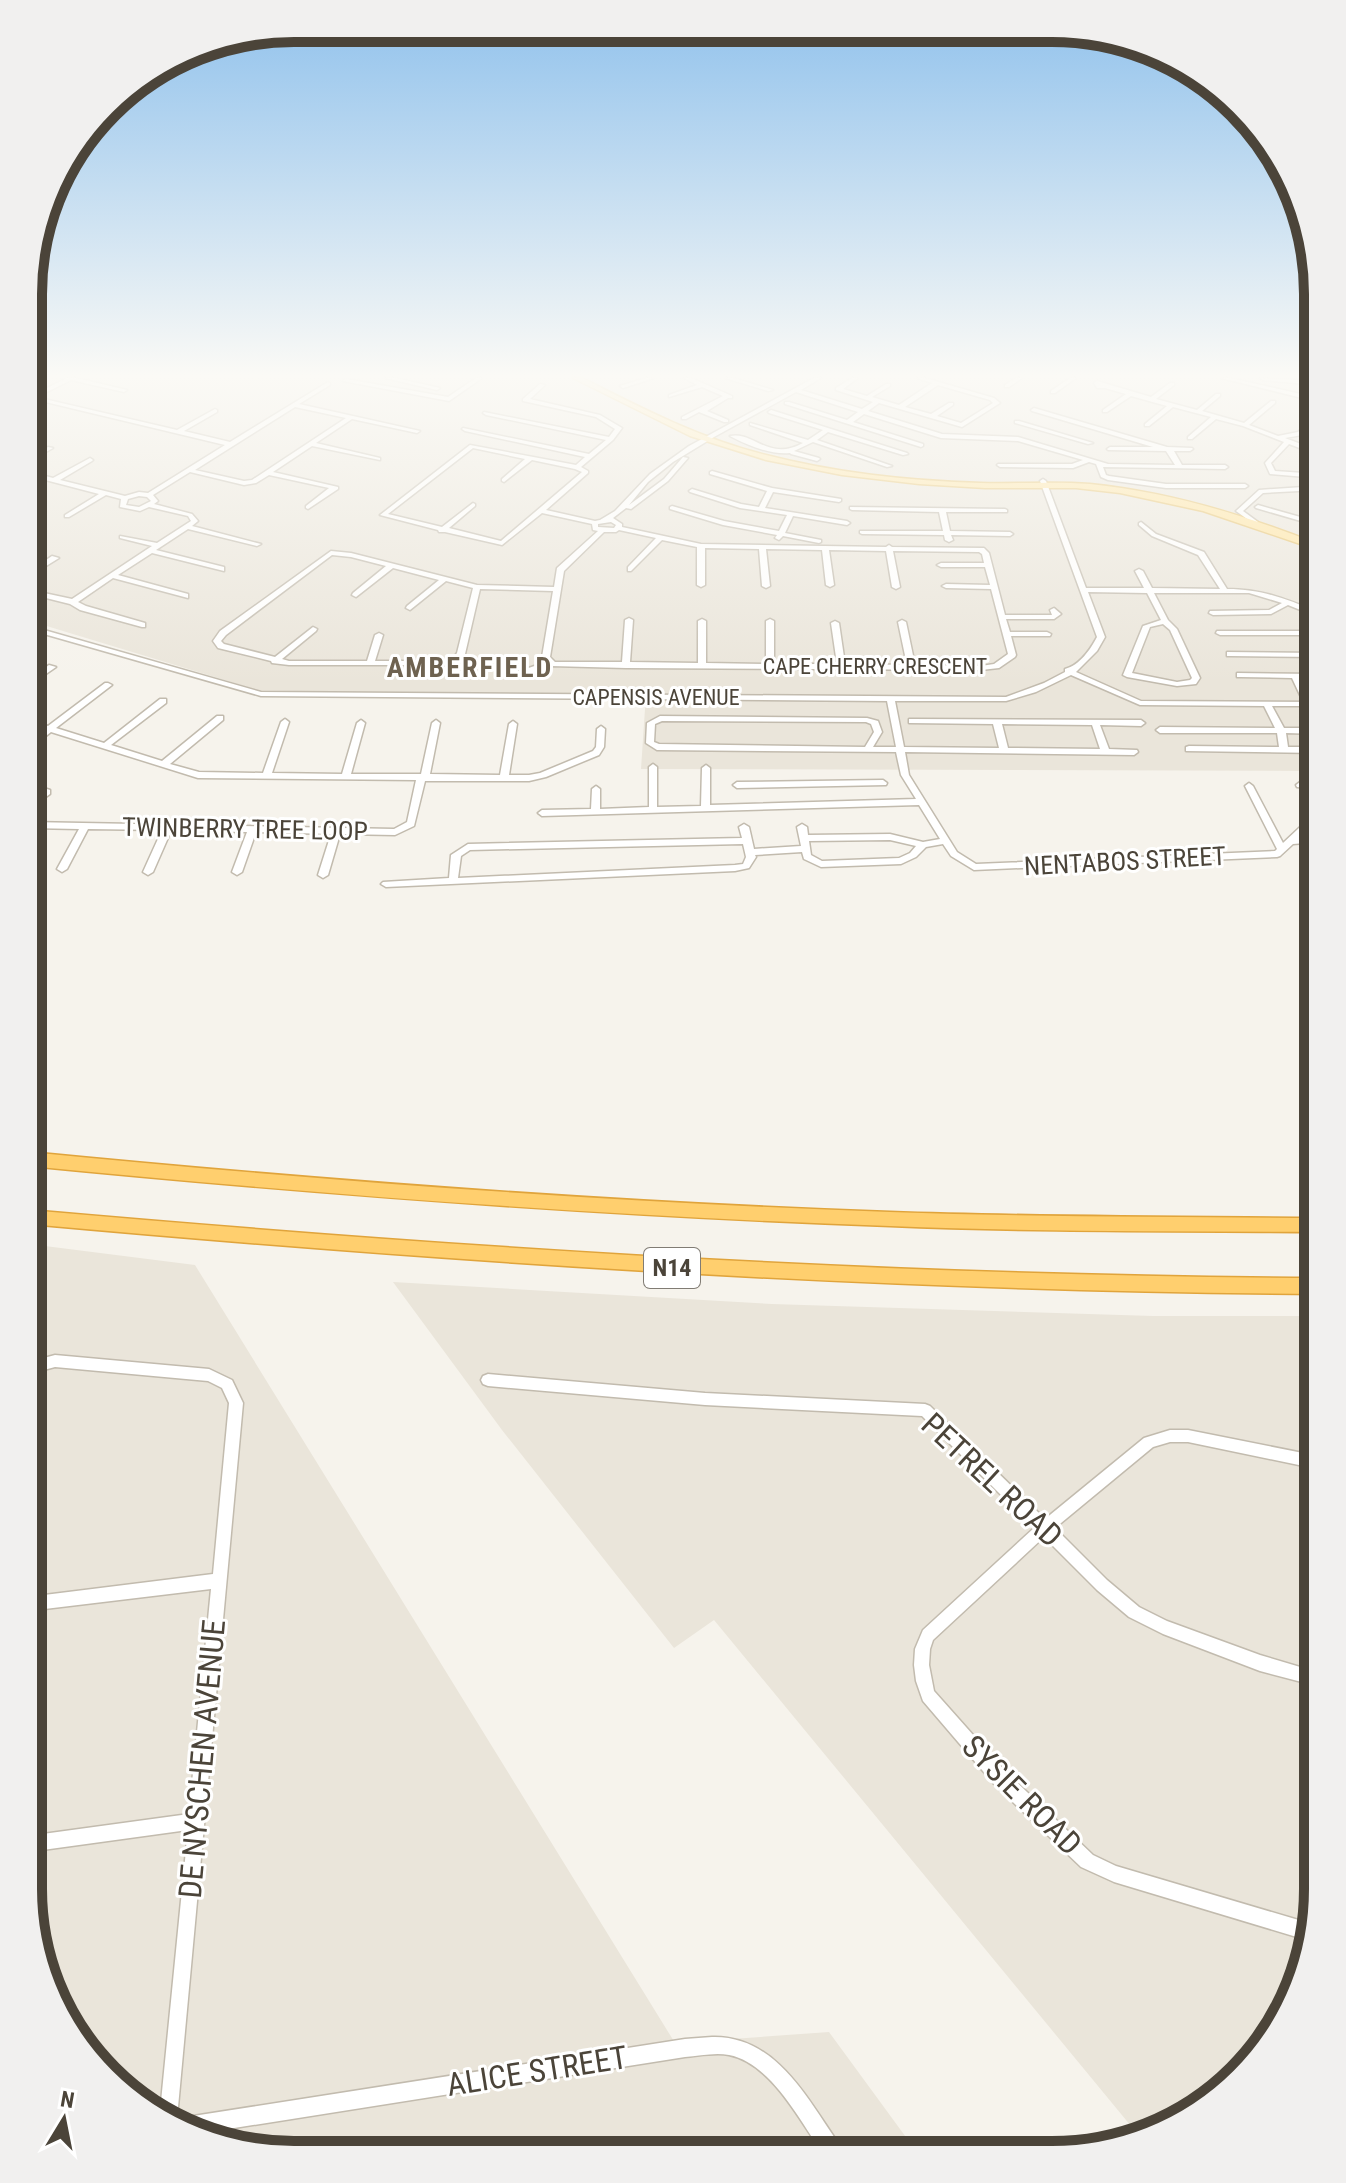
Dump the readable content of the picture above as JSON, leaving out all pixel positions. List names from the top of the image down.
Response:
{
  "streets": {
    "highway": ["N14"],
    "street": [
      "CAPE CHERRY CRESCENT",
      "CAPENSIS AVENUE",
      "TWINBERRY TREE LOOP",
      "NENTABOS STREET",
      "PETREL ROAD",
      "DE NYSCHEN AVENUE",
      "SYSIE ROAD",
      "ALICE STREET"
    ]
  },
  "crossings": [
    ["PETREL ROAD", "SYSIE ROAD"]
  ],
  "districts": ["AMBERFIELD"],
  "north": "top"
}
